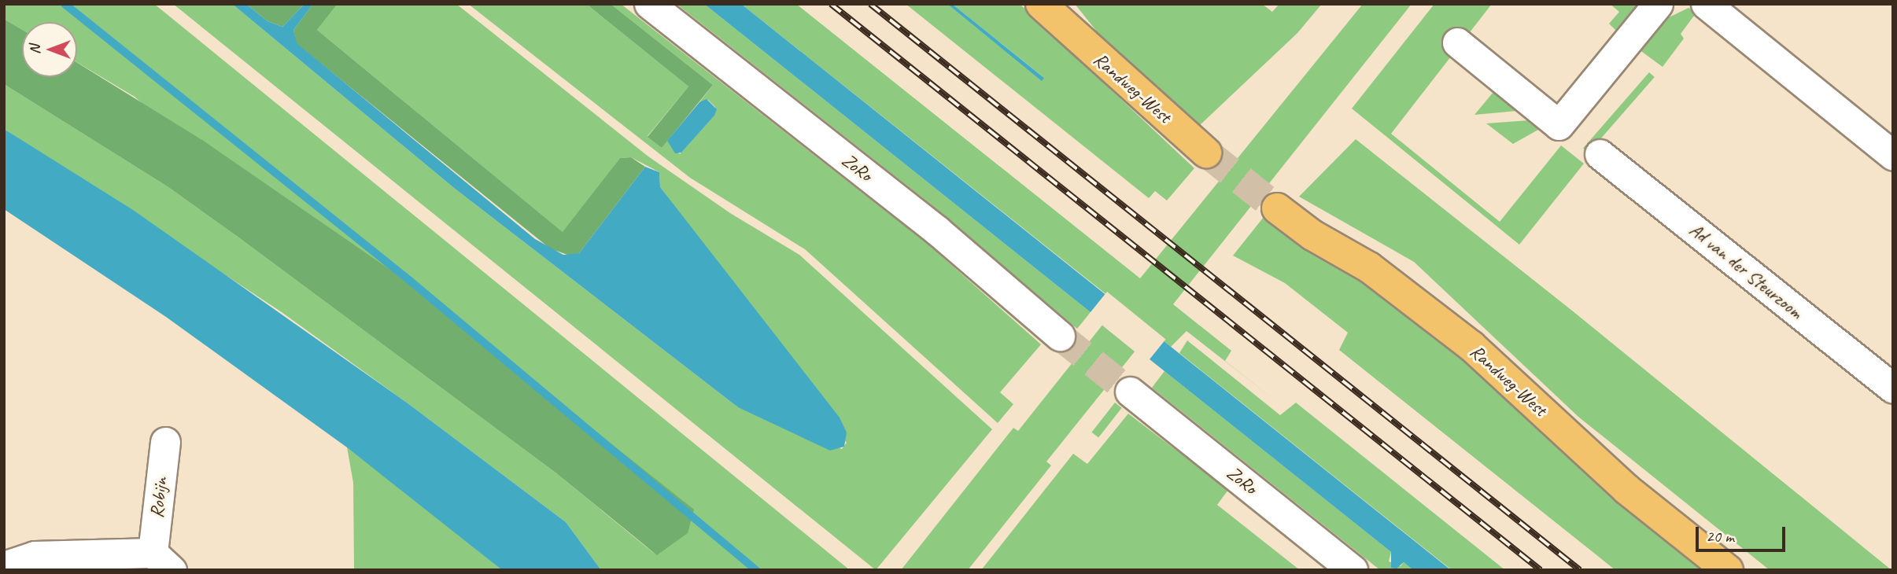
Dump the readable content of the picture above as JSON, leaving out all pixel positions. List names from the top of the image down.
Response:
{
  "streets": {
    "main road": ["Randweg-West"],
    "street": ["ZoRo", "Ad van der Steurzoom", "Robijn"]
  },
  "scale_bar": "20 m",
  "north": "left"
}
